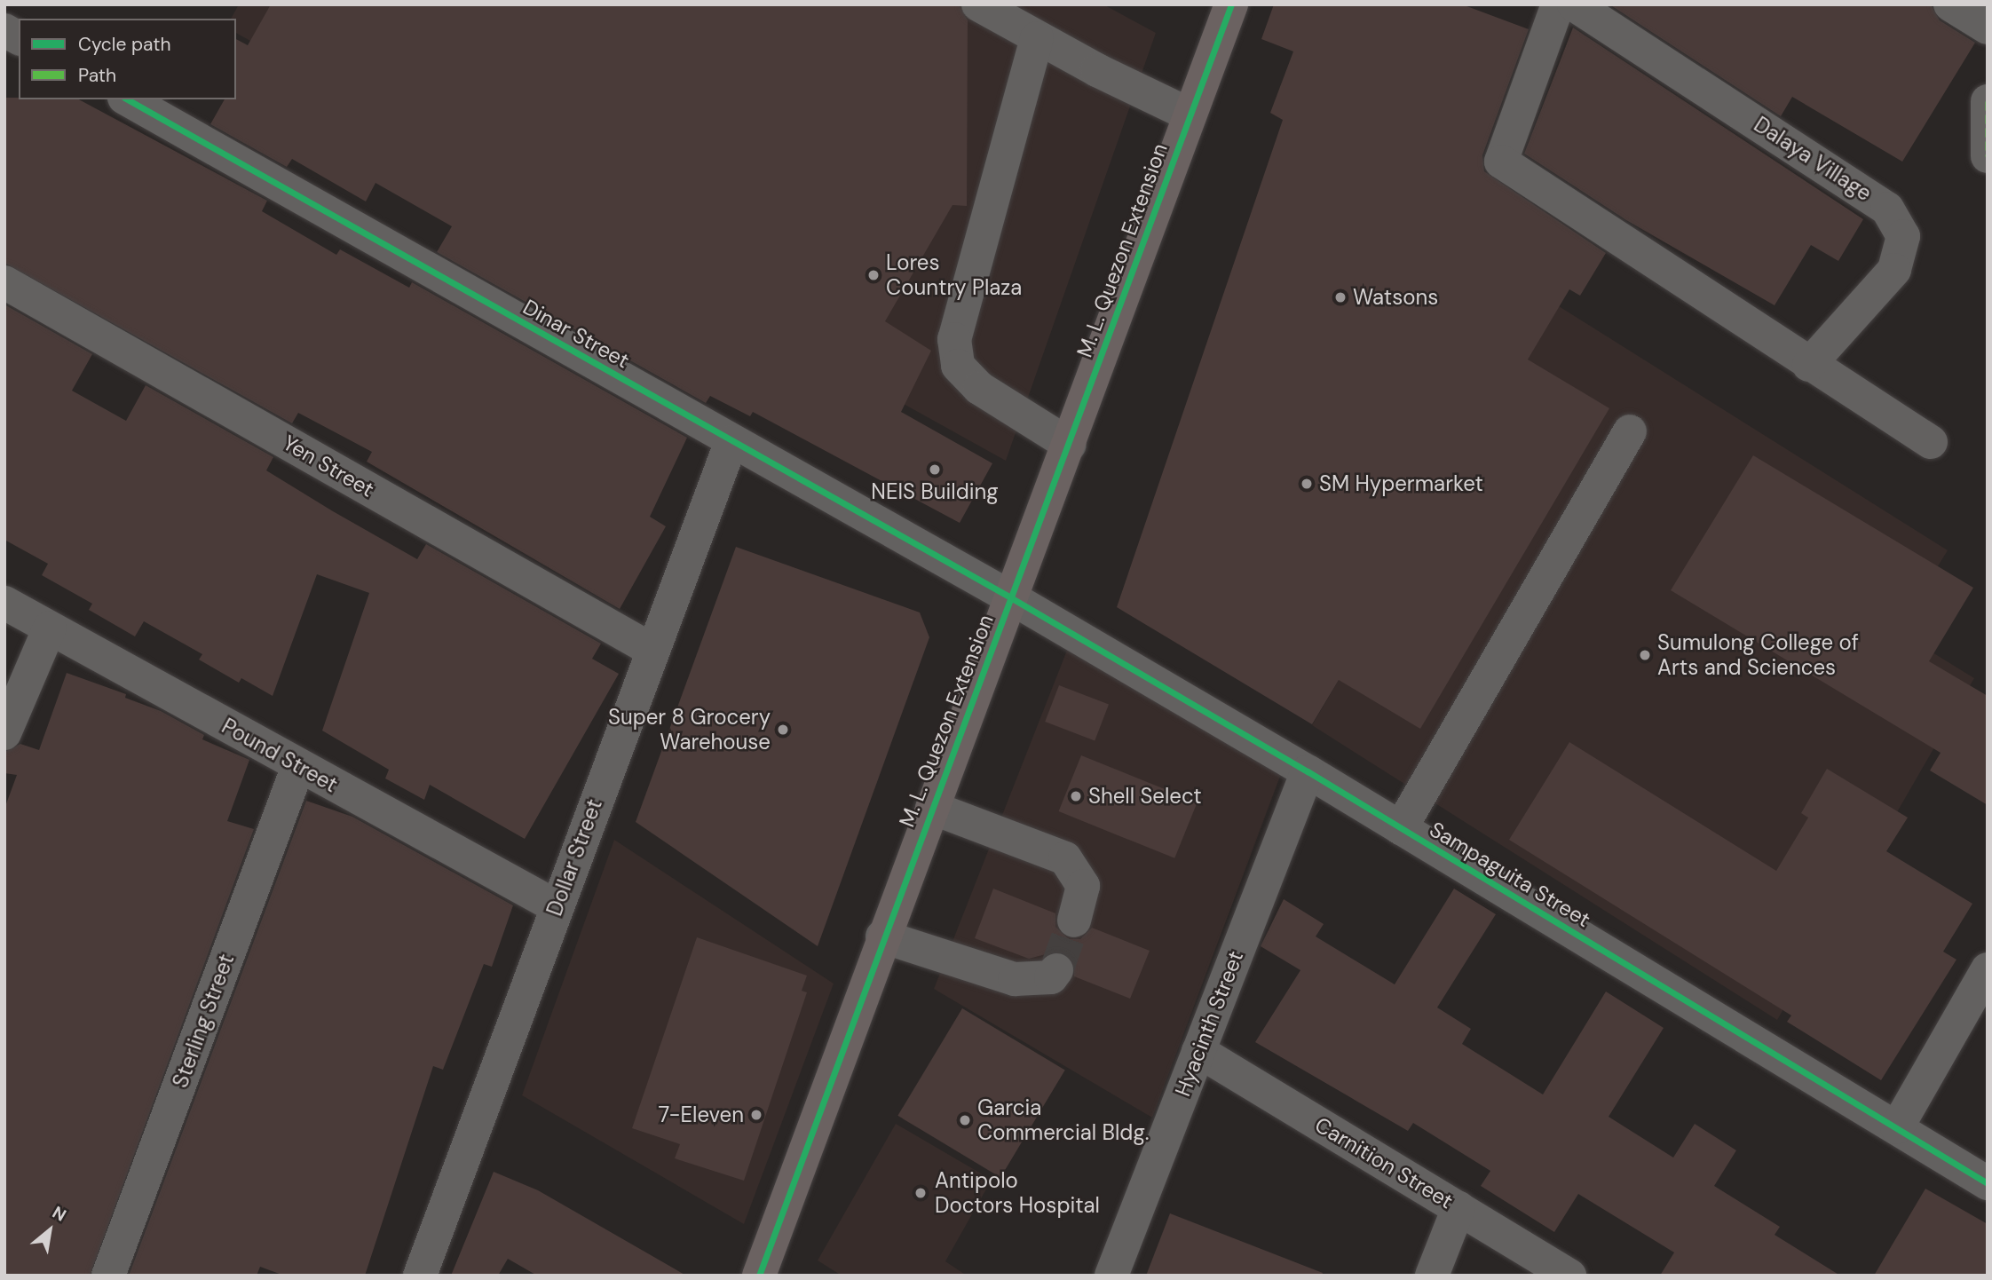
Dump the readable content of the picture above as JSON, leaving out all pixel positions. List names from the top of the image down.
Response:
{
  "streets": {
    "main road": ["M. L. Quezon Extension"],
    "street": [
      "Dalaya Village",
      "Dinar Street",
      "Yen Street",
      "Pound Street",
      "Dollar Street",
      "Sampaguita Street",
      "Sterling Street",
      "Hyacinth Street",
      "Carnition Street"
    ]
  },
  "crossings": [
    ["M. L. Quezon Extension", "Dinar Street"],
    ["M. L. Quezon Extension", "Sampaguita Street"],
    ["Dinar Street", "Dollar Street"],
    ["Dinar Street", "Sampaguita Street"],
    ["Yen Street", "Dollar Street"],
    ["Pound Street", "Dollar Street"],
    ["Pound Street", "Sterling Street"],
    ["Sampaguita Street", "Hyacinth Street"],
    ["Hyacinth Street", "Carnition Street"]
  ],
  "places": [
    "Lores Country Plaza",
    "Watsons",
    "NEIS Building",
    "SM Hypermarket",
    "Sumulong College of Arts and Sciences",
    "Super 8 Grocery Warehouse",
    "Shell Select",
    "7-Eleven",
    "Garcia Commercial Bldg.",
    "Antipolo Doctors Hospital"
  ],
  "legend": ["Cycle path", "Path"],
  "north": "top right"
}
